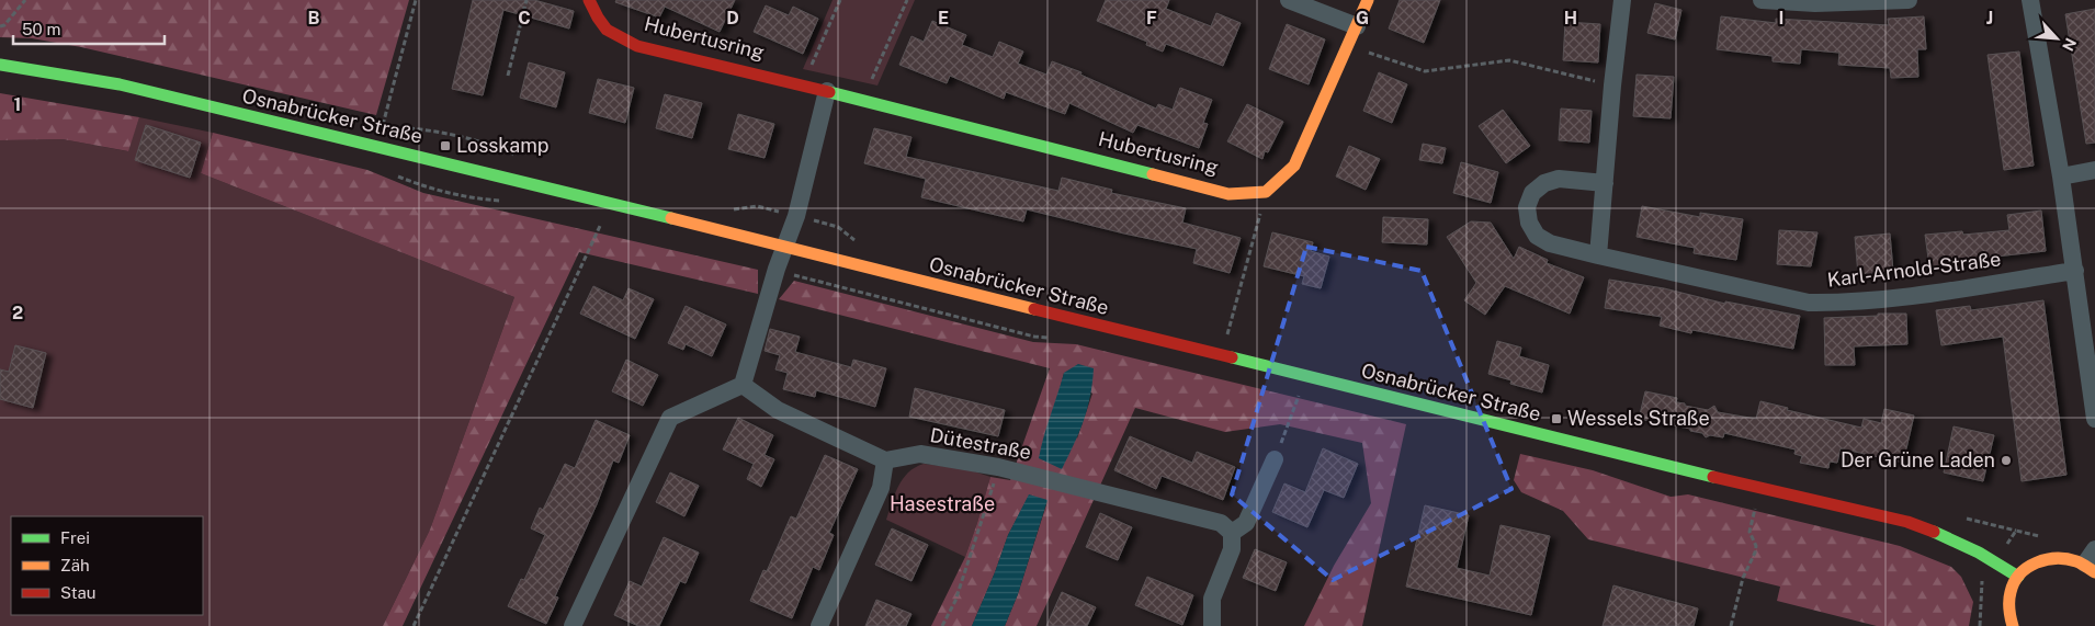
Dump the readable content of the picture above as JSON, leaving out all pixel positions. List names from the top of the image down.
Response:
{
  "streets": {
    "street": [
      "Hubertusring",
      "Osnabrücker Straße",
      "Karl-Arnold-Straße",
      "Dütestraße"
    ]
  },
  "parks": ["Hasestraße"],
  "places": {
    "transit": ["Losskamp", "Wessels Straße"],
    "other": ["Der Grüne Laden"]
  },
  "legend": ["Frei", "Zäh", "Stau"],
  "scale_bar": "50 m",
  "north": "bottom right",
  "grid": {
    "columns": [
      "B",
      "C",
      "D",
      "E",
      "F",
      "G",
      "H",
      "I",
      "J"
    ],
    "rows": ["1", "2"]
  }
}
